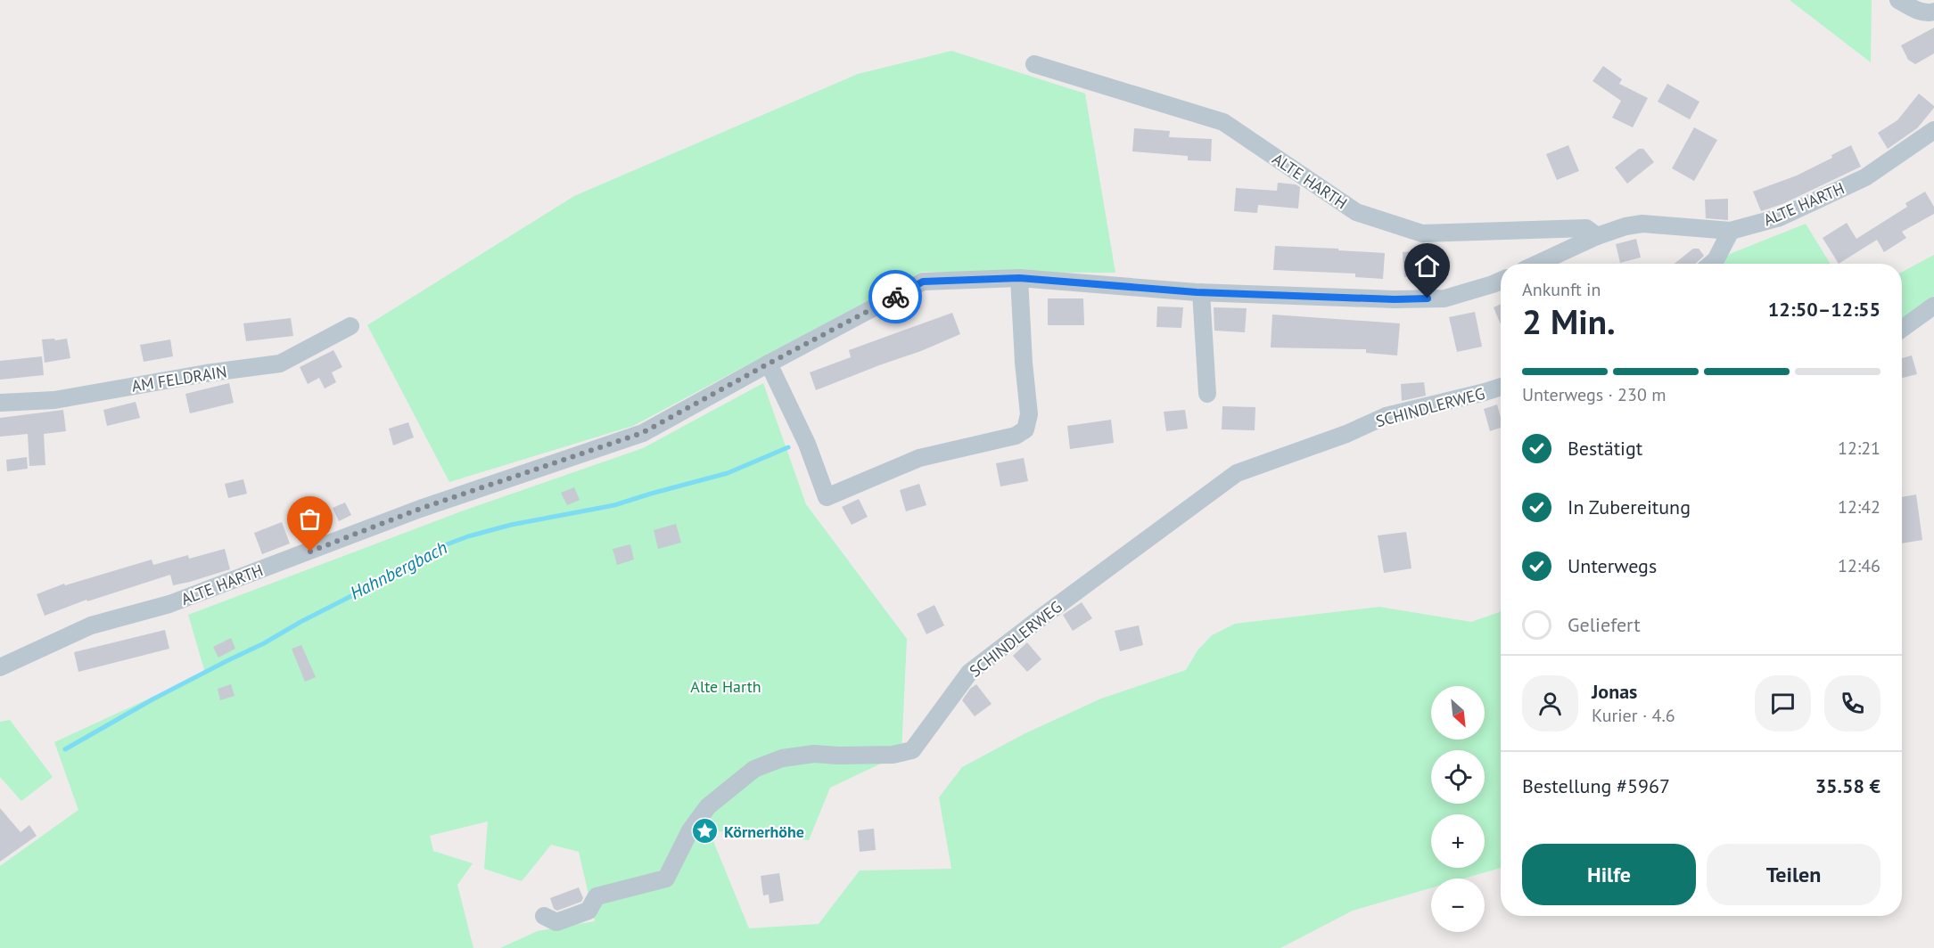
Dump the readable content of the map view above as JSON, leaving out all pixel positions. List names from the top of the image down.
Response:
{
  "streets": {
    "street": ["ALTE HARTH", "AM FELDRAIN", "SCHINDLERWEG"]
  },
  "water": ["Hahnbergbach"],
  "parks": ["Alte Harth"],
  "places": {
    "place": ["Körnerhöhe"]
  },
  "north": "bottom right",
  "page": {
    "heading": ["2 Min.", "Ankunft in", "12:50–12:55"],
    "panel": [
      "Jonas",
      "Kurier · 4.6",
      "Bestellung #5967",
      "35.58 €"
    ],
    "bar": "Unterwegs · 230 m",
    "list": [
      ["Bestätigt", "12:21"],
      ["In Zubereitung", "12:42"],
      ["Unterwegs", "12:46"],
      "Geliefert"
    ],
    "map_buttons": ["+", "−"],
    "buttons": ["Hilfe", "Teilen"]
  }
}
